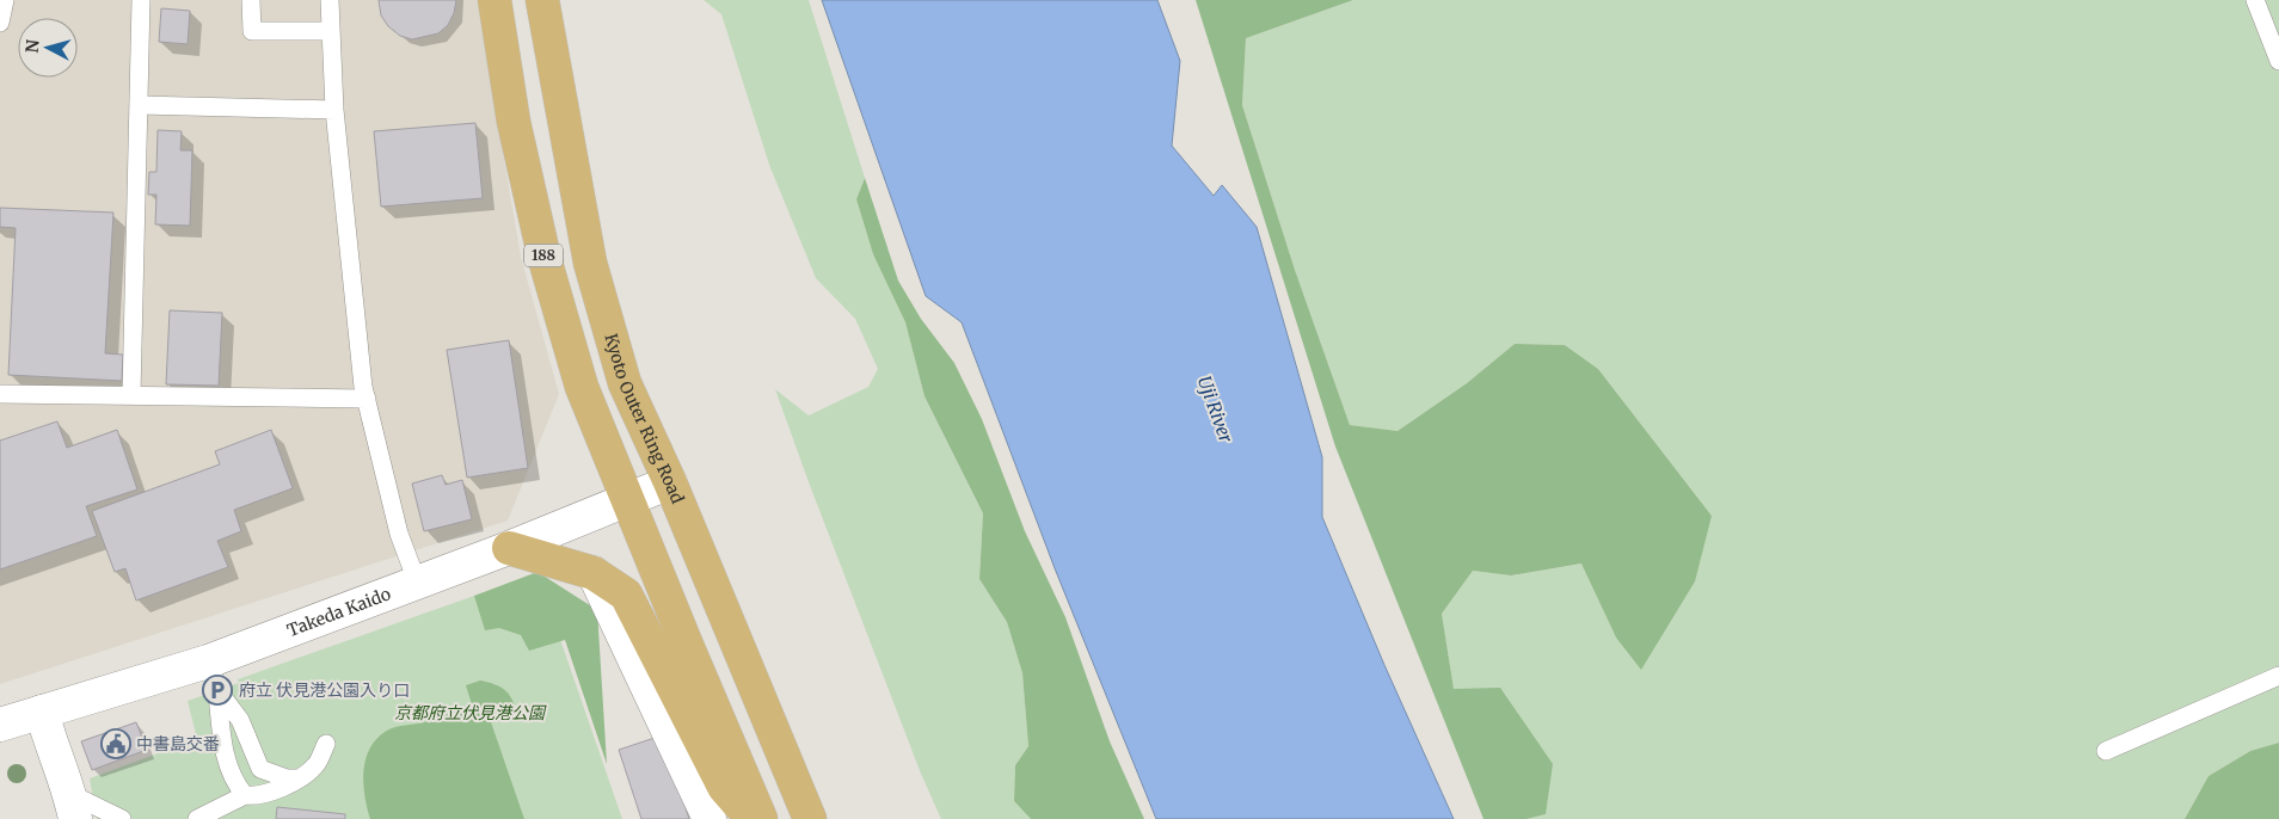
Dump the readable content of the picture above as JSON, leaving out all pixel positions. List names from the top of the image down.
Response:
{
  "streets": {
    "main road": ["188", "Kyoto Outer Ring Road", "Takeda Kaido"]
  },
  "crossings": [
    ["188", "Takeda Kaido"],
    ["Kyoto Outer Ring Road", "Takeda Kaido"]
  ],
  "water": ["Uji River"],
  "parks": ["京都府立伏見港公園"],
  "places": {
    "parking": ["府立 伏見港公園入り口"],
    "public building": ["中書島交番"]
  },
  "north": "left"
}
